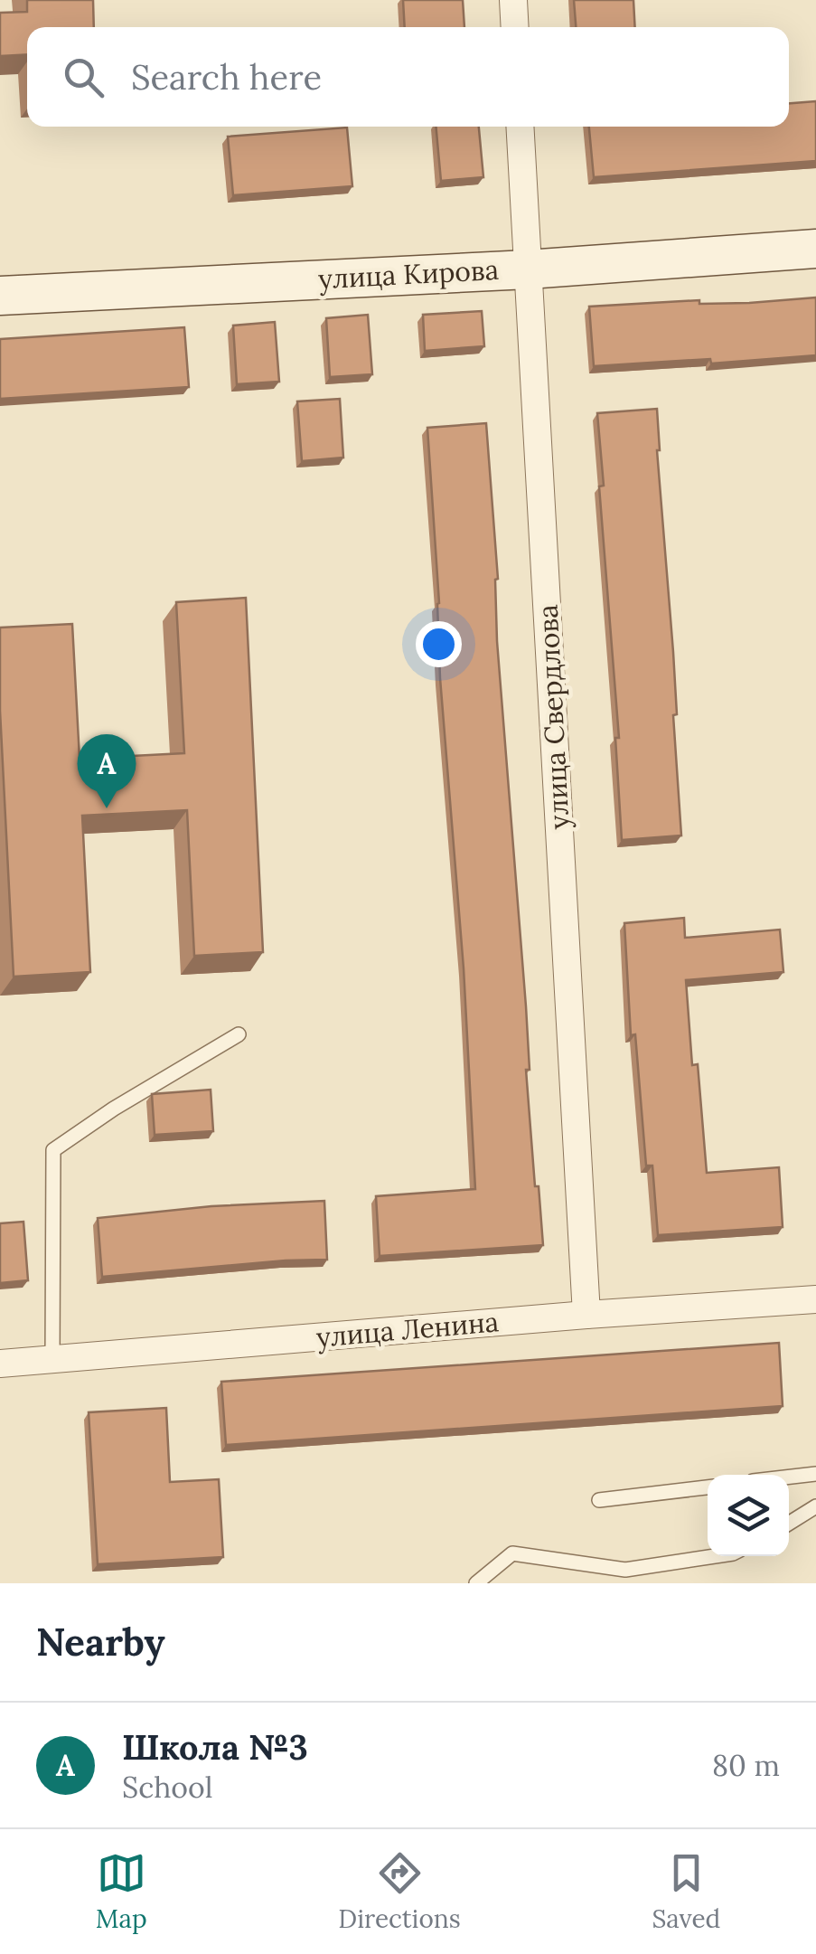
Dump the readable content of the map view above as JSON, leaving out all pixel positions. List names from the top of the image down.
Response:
{
  "streets": {
    "street": ["улица Кирова", "улица Свердлова", "улица Ленина"]
  },
  "crossings": [
    ["улица Кирова", "улица Свердлова"],
    ["улица Свердлова", "улица Ленина"]
  ],
  "page": {
    "search": "Search here",
    "pins": "A",
    "heading": "Nearby",
    "list": [
      {
        "mark": "A",
        "name": "Школа №3",
        "note": "School",
        "value": "80 m"
      }
    ],
    "nav": ["Map", "Directions", "Saved"]
  }
}
